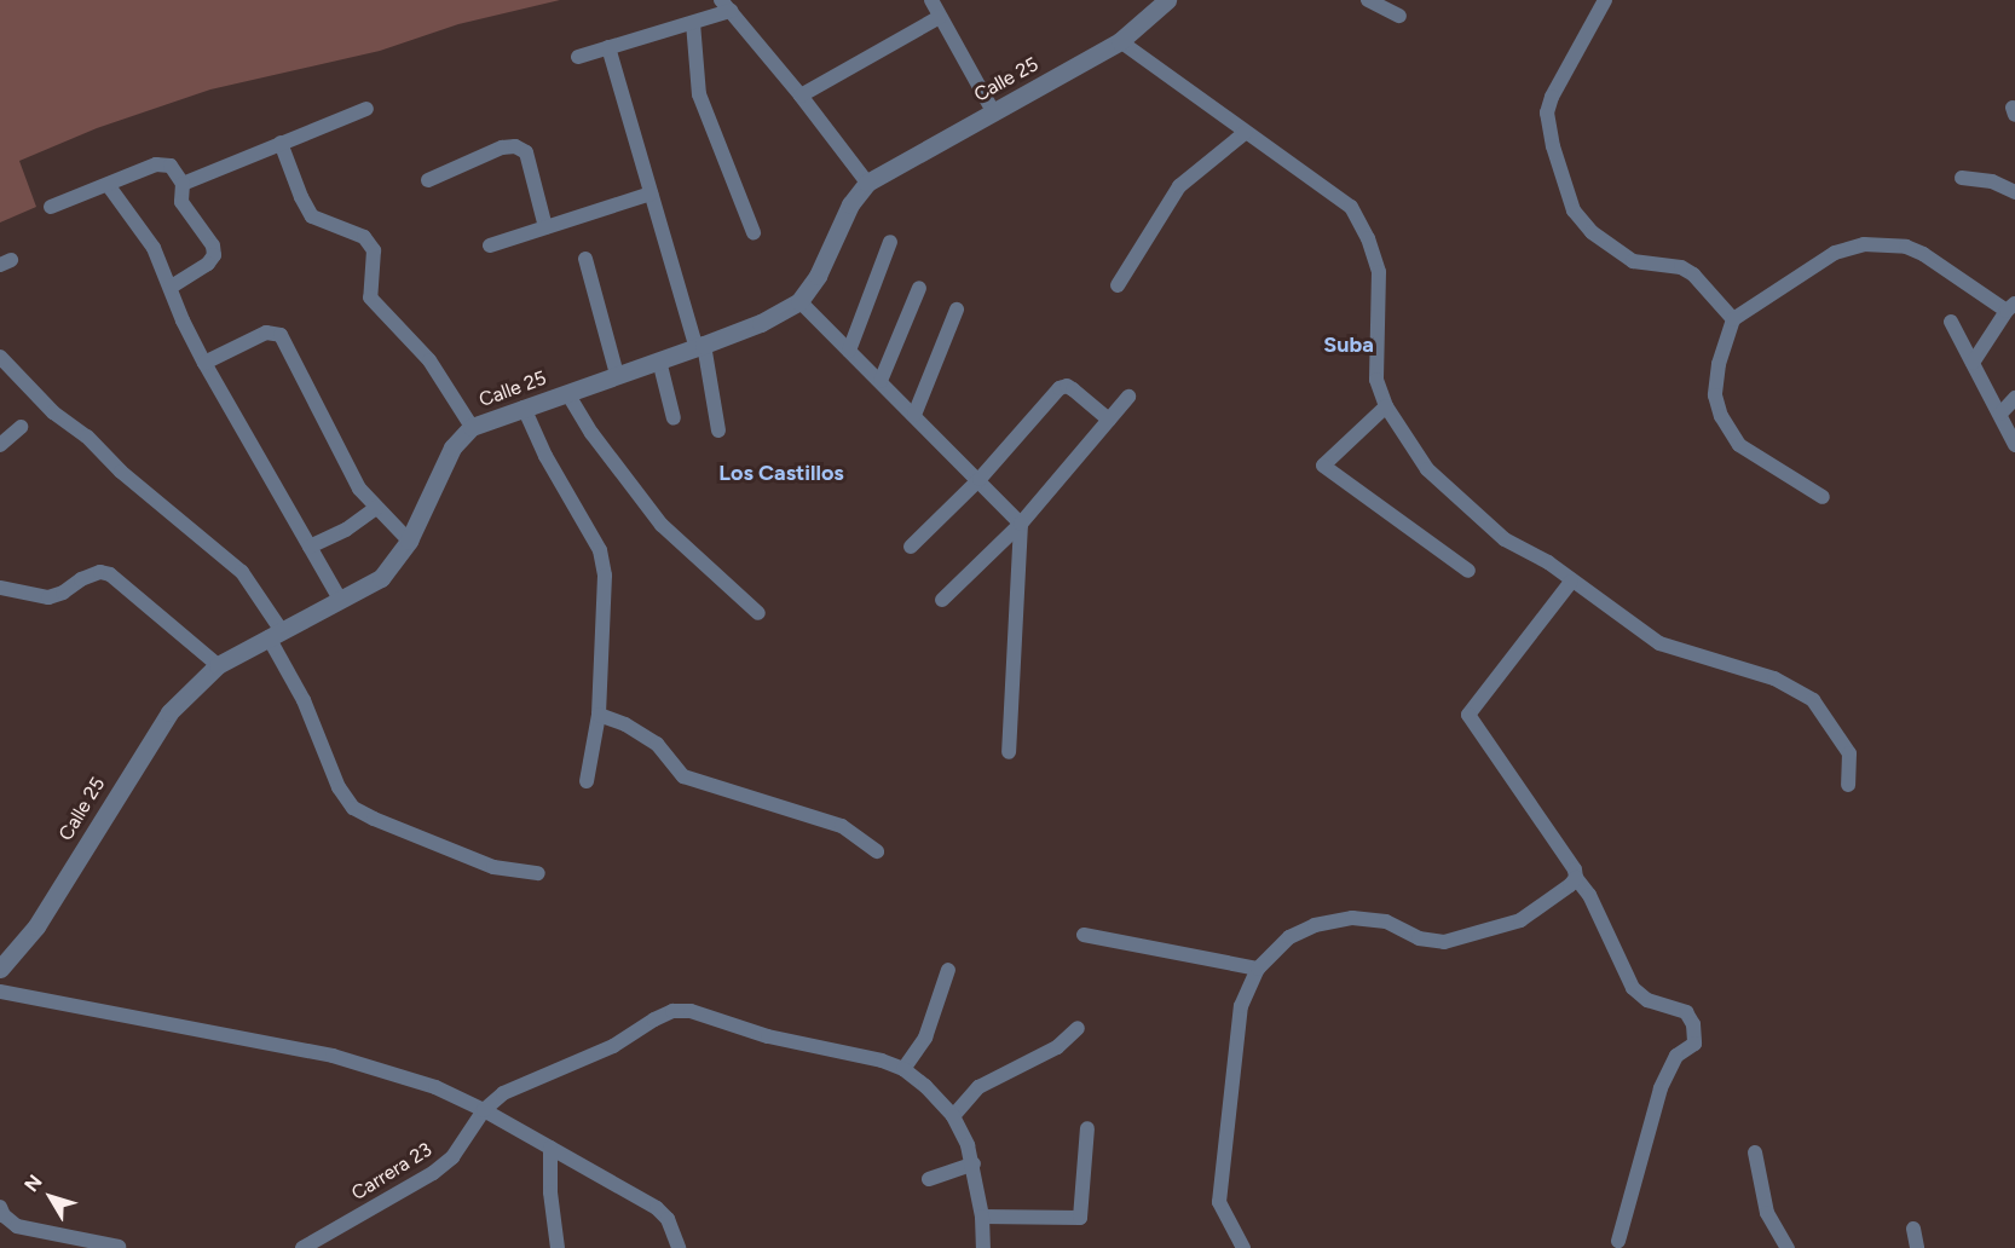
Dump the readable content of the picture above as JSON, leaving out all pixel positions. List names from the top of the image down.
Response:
{
  "streets": {
    "street": ["Calle 25", "Carrera 23"]
  },
  "districts": ["Suba", "Los Castillos"],
  "north": "top left"
}
